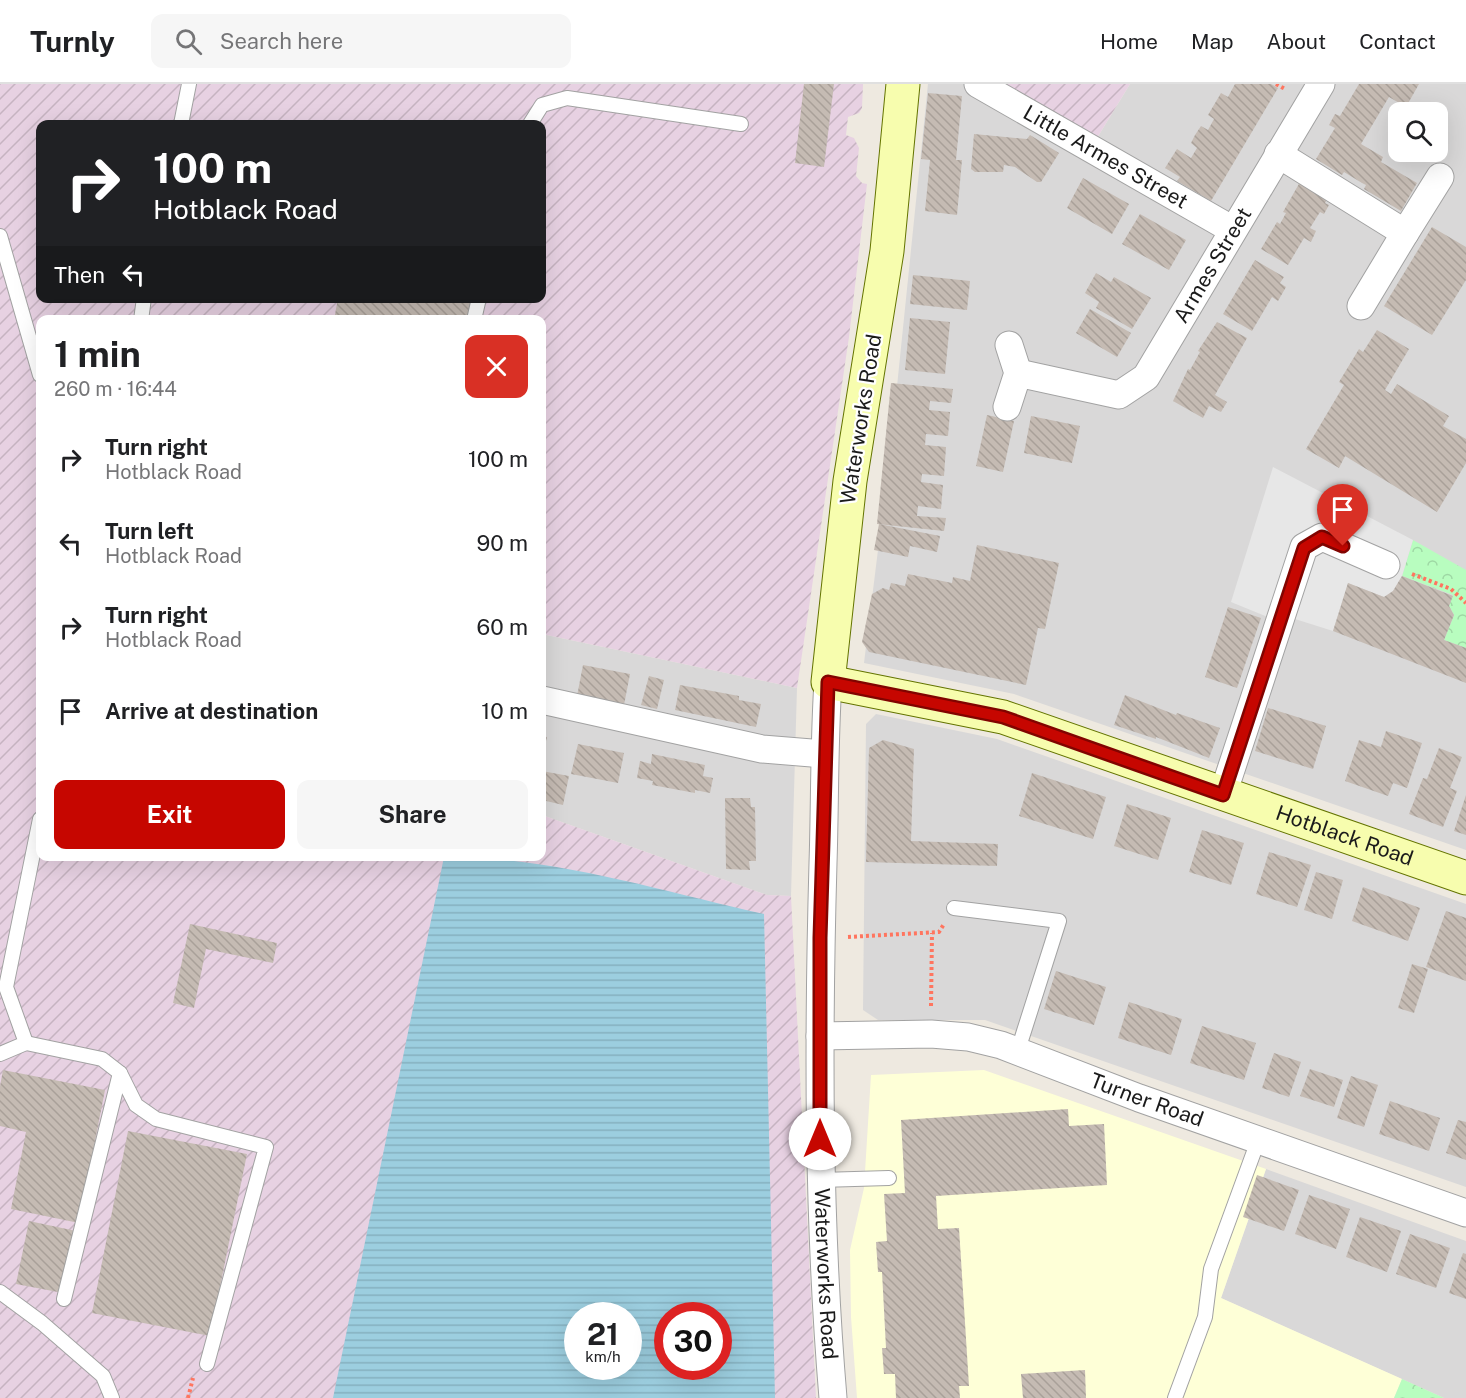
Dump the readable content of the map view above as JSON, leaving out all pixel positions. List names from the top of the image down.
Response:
{
  "streets": {
    "street": [
      "Little Armes Street",
      "Armes Street",
      "Waterworks Road",
      "Hotblack Road",
      "Turner Road"
    ]
  },
  "crossings": [
    ["Little Armes Street", "Armes Street"],
    ["Waterworks Road", "Hotblack Road"],
    ["Waterworks Road", "Turner Road"]
  ],
  "page": {
    "header": "Turnly",
    "search": "Search here",
    "nav": [
      "Home",
      "Map",
      "About",
      "Contact"
    ],
    "turn": ["100 m", "Hotblack Road"],
    "then": "Then",
    "heading": ["1 min", "260 m · 16:44"],
    "list": [
      {
        "name": "Turn right",
        "note": "Hotblack Road",
        "value": "100 m"
      },
      {
        "name": "Turn left",
        "note": "Hotblack Road",
        "value": "90 m"
      },
      {
        "name": "Turn right",
        "note": "Hotblack Road",
        "value": "60 m"
      },
      {
        "name": "Arrive at destination",
        "value": "10 m"
      }
    ],
    "buttons": ["Exit", "Share"],
    "speed": "21 km/h",
    "limit": "30"
  }
}
